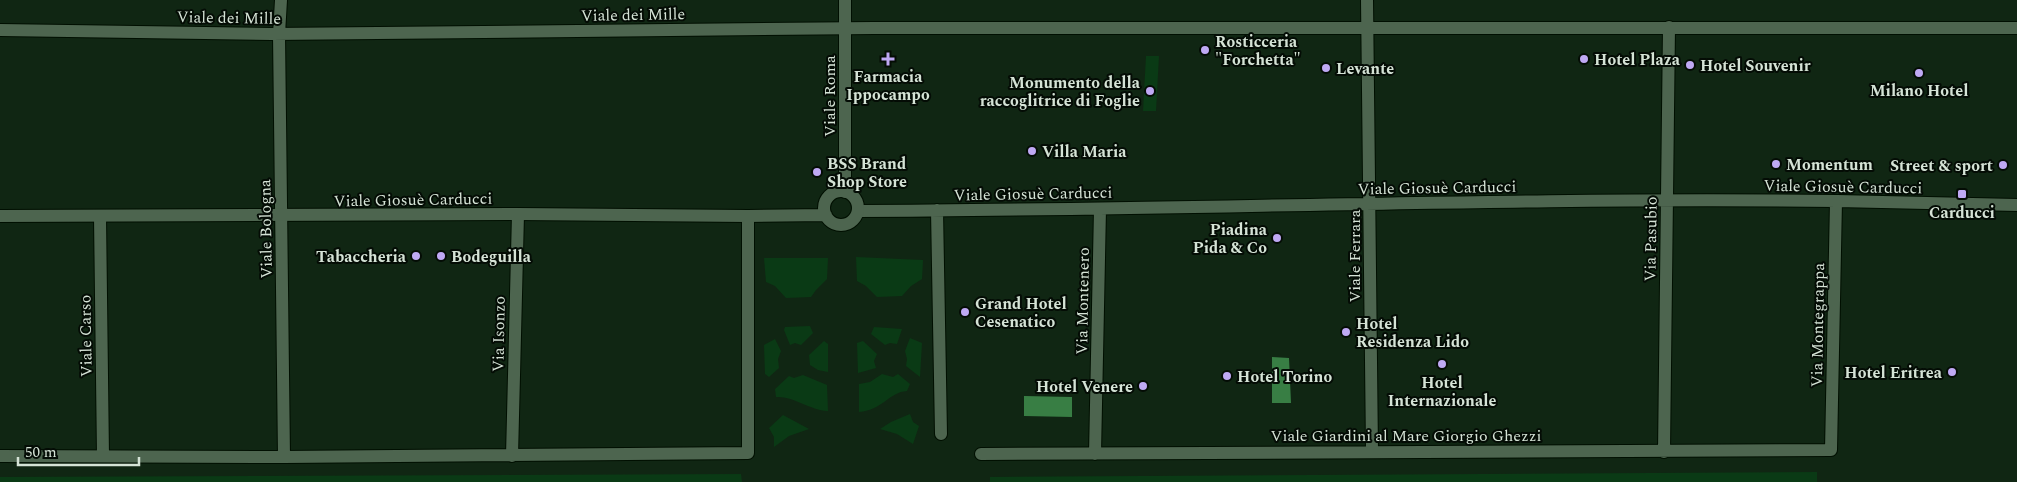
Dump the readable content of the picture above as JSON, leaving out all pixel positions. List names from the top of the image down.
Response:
{
  "streets": {
    "street": [
      "Viale dei Mille",
      "Viale Roma",
      "Viale Giosuè Carducci",
      "Viale Bologna",
      "Via Pasubio",
      "Viale Ferrara",
      "Via Montenero",
      "Via Montegrappa",
      "Via Isonzo",
      "Viale Carso",
      "Viale Giardini al Mare Giorgio Ghezzi"
    ]
  },
  "crossings": [
    ["Viale dei Mille", "Viale Roma"],
    ["Viale dei Mille", "Viale Bologna"],
    ["Viale dei Mille", "Via Pasubio"],
    ["Viale dei Mille", "Viale Ferrara"],
    ["Viale Roma", "Viale Giosuè Carducci"],
    ["Viale Giosuè Carducci", "Viale Bologna"],
    ["Viale Giosuè Carducci", "Via Pasubio"],
    ["Viale Giosuè Carducci", "Viale Ferrara"],
    ["Viale Giosuè Carducci", "Via Montenero"],
    ["Viale Giosuè Carducci", "Via Montegrappa"],
    ["Viale Giosuè Carducci", "Via Isonzo"],
    ["Viale Giosuè Carducci", "Viale Carso"],
    ["Via Pasubio", "Viale Giardini al Mare Giorgio Ghezzi"],
    ["Viale Ferrara", "Viale Giardini al Mare Giorgio Ghezzi"],
    ["Via Montenero", "Viale Giardini al Mare Giorgio Ghezzi"],
    ["Via Montegrappa", "Viale Giardini al Mare Giorgio Ghezzi"]
  ],
  "places": {
    "other": [
      "Rosticceria \"Forchetta\"",
      "Hotel Plaza",
      "Hotel Souvenir",
      "Levante",
      "Milano Hotel",
      "Monumento della raccoglitrice di Foglie",
      "Villa Maria",
      "Momentum",
      "Street & sport",
      "BSS Brand Shop Store",
      "Piadina Pida & Co",
      "Tabaccheria",
      "Bodeguilla",
      "Grand Hotel Cesenatico",
      "Hotel Residenza Lido",
      "Hotel Internazionale",
      "Hotel Eritrea",
      "Hotel Torino",
      "Hotel Venere"
    ],
    "health": ["Farmacia Ippocampo"],
    "transit": ["Carducci"]
  },
  "scale_bar": "50 m"
}
